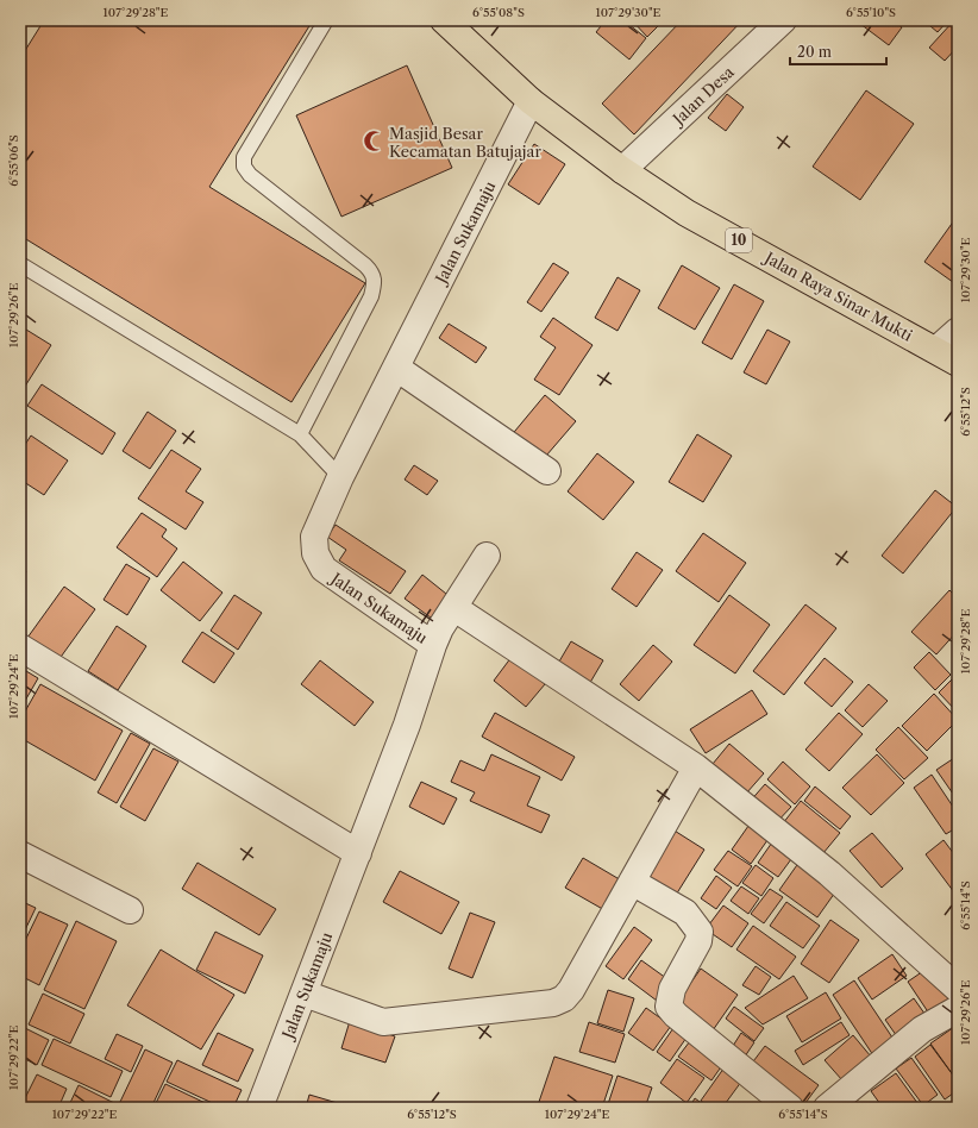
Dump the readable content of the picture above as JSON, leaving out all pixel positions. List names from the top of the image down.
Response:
{
  "streets": {
    "highway": ["10", "Jalan Raya Sinar Mukti"],
    "street": ["Jalan Desa", "Jalan Sukamaju"]
  },
  "crossings": [
    ["Jalan Desa", "Jalan Raya Sinar Mukti"],
    ["Jalan Sukamaju", "10"],
    ["Jalan Sukamaju", "Jalan Raya Sinar Mukti"],
    ["10", "Jalan Raya Sinar Mukti"]
  ],
  "places": {
    "mosque": ["Masjid Besar Kecamatan Batujajar"]
  },
  "scale_bar": "20 m",
  "coordinates": [
    "107°29'28\"E",
    "6°55'08\"S",
    "107°29'30\"E",
    "6°55'10\"S",
    "6°55'06\"S",
    "107°29'26\"E",
    "6°55'12\"S",
    "107°29'24\"E",
    "6°55'14\"S",
    "107°29'22\"E"
  ]
}
